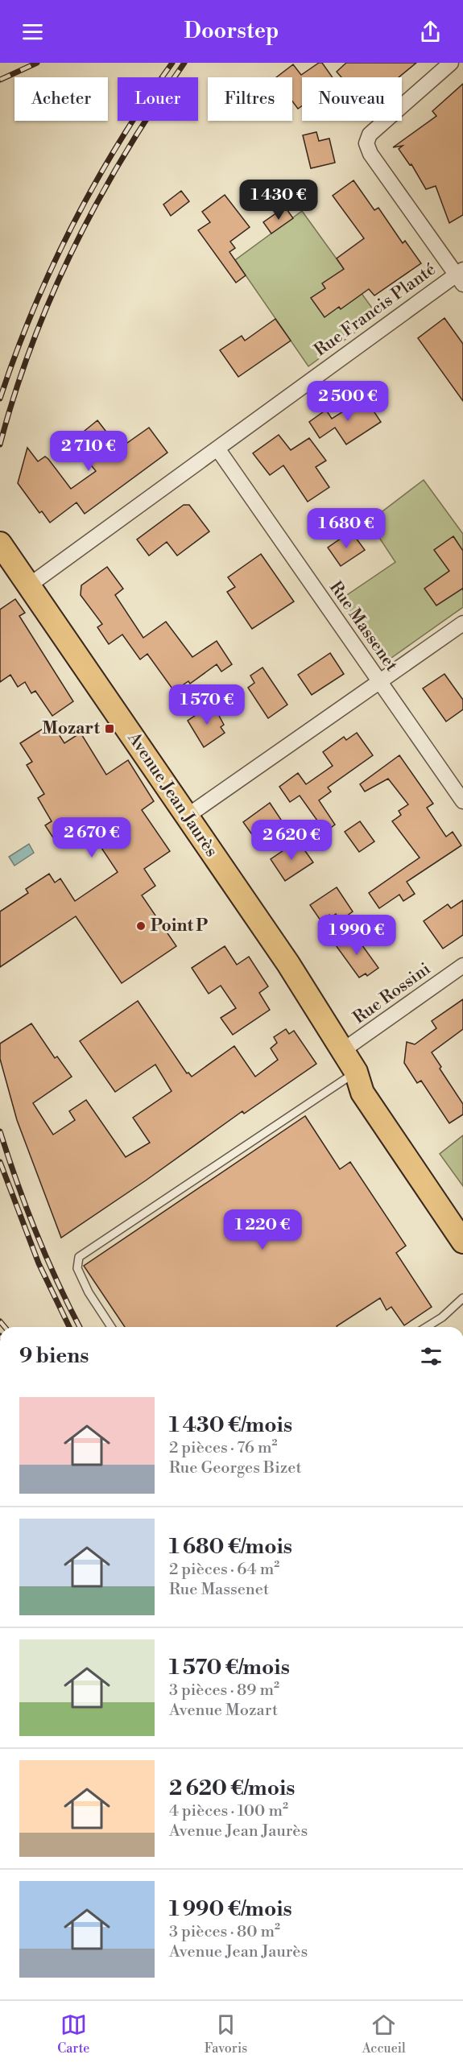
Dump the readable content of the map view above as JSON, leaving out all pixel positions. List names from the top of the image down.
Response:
{
  "streets": {
    "main road": ["Avenue Jean Jaurès"],
    "street": ["Rue Francis Planté", "Rue Massenet", "Rue Rossini"]
  },
  "crossings": [
    ["Rue Francis Planté", "Rue Massenet"],
    ["Rue Francis Planté", "Avenue Jean Jaurès"],
    ["Avenue Jean Jaurès", "Rue Rossini"]
  ],
  "places": {
    "transit": ["Mozart"],
    "other": ["Point P"]
  },
  "page": {
    "header": "Doorstep",
    "chip": [
      "Acheter",
      "Louer",
      "Filtres",
      "Nouveau"
    ],
    "price": [
      "1 430 €",
      "2 500 €",
      "2 710 €",
      "1 680 €",
      "1 570 €",
      "2 670 €",
      "2 620 €",
      "1 990 €",
      "1 220 €"
    ],
    "heading": "9 biens",
    "list": [
      {
        "name": "1 430 €/mois",
        "note": "2 pièces · 76 m² · Rue Georges Bizet"
      },
      {
        "name": "1 680 €/mois",
        "note": "2 pièces · 64 m² · Rue Massenet"
      },
      {
        "name": "1 570 €/mois",
        "note": "3 pièces · 89 m² · Avenue Mozart"
      },
      {
        "name": "2 620 €/mois",
        "note": "4 pièces · 100 m² · Avenue Jean Jaurès"
      },
      {
        "name": "1 990 €/mois",
        "note": "3 pièces · 80 m² · Avenue Jean Jaurès"
      }
    ],
    "tabs": ["Carte", "Favoris", "Accueil"]
  }
}
